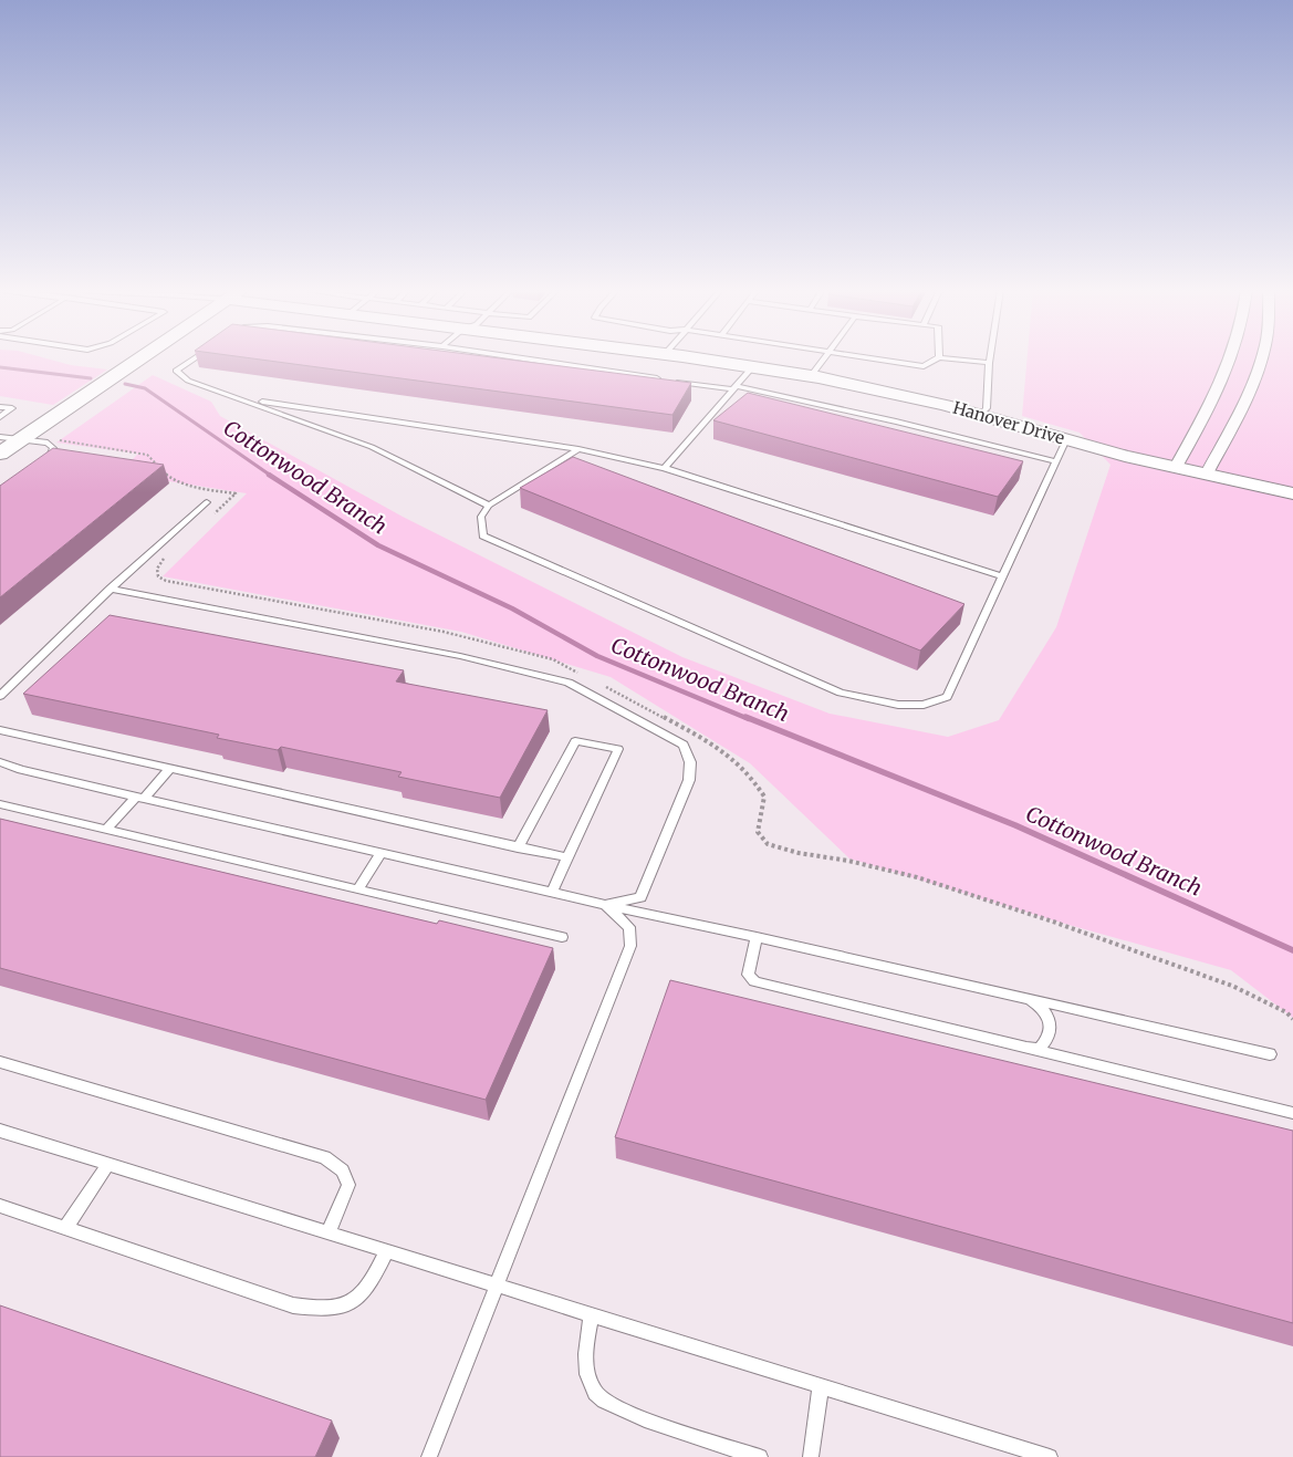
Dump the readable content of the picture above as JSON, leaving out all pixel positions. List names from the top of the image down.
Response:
{
  "streets": {
    "street": ["Hanover Drive"]
  },
  "water": ["Cottonwood Branch"]
}
